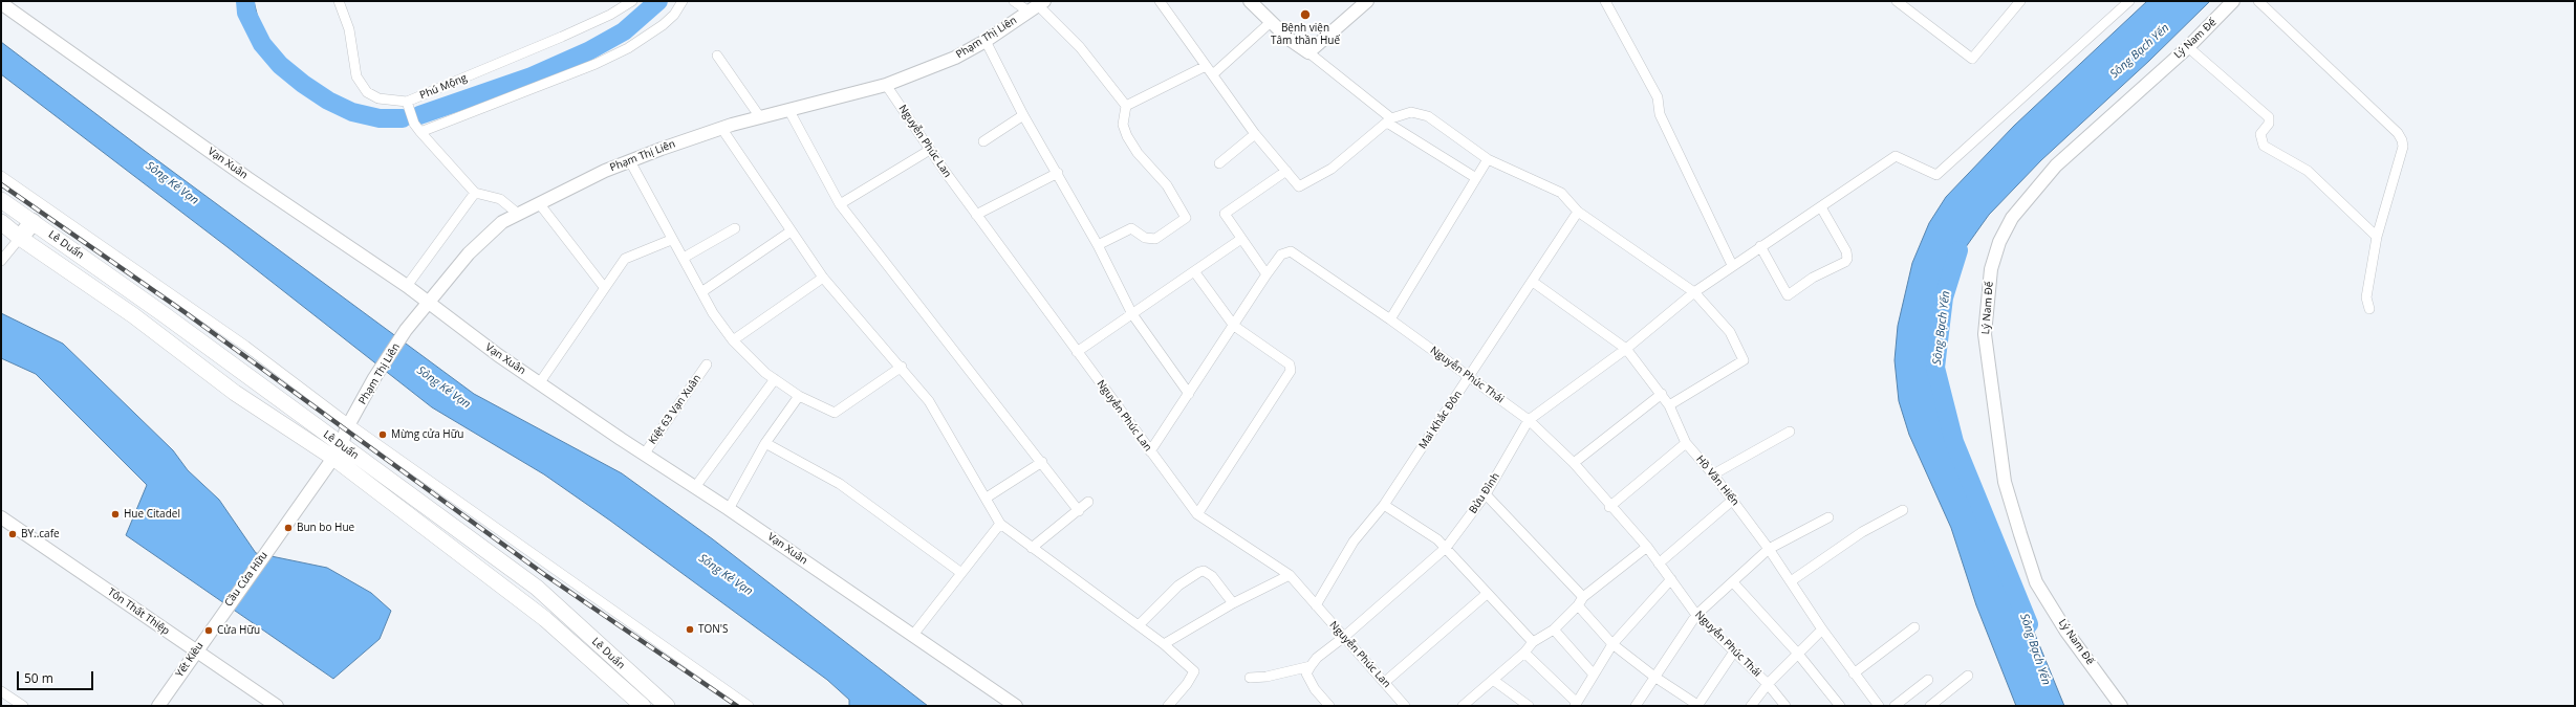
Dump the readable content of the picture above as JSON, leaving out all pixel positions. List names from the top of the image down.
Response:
{
  "streets": {
    "main road": ["Lê Duẩn"],
    "street": [
      "Phạm Thị Liên",
      "Lý Nam Đế",
      "Phú Mộng",
      "Nguyễn Phúc Lan",
      "Vạn Xuân",
      "Nguyễn Phúc Thái",
      "Kiệt 63 Vạn Xuân",
      "Mai Khắc Đôn",
      "Hồ Văn Hiến",
      "Bửu Đình",
      "Cầu Cửa Hữu",
      "Tôn Thất Thiệp",
      "Yết Kiêu"
    ]
  },
  "crossings": [
    ["Phạm Thị Liên", "Nguyễn Phúc Lan"],
    ["Phạm Thị Liên", "Vạn Xuân"],
    ["Phạm Thị Liên", "Lê Duẩn"],
    ["Phạm Thị Liên", "Cầu Cửa Hữu"],
    ["Nguyễn Phúc Lan", "Nguyễn Phúc Thái"],
    ["Nguyễn Phúc Lan", "Mai Khắc Đôn"],
    ["Nguyễn Phúc Lan", "Bửu Đình"],
    ["Vạn Xuân", "Kiệt 63 Vạn Xuân"],
    ["Lê Duẩn", "Cầu Cửa Hữu"],
    ["Nguyễn Phúc Thái", "Mai Khắc Đôn"],
    ["Nguyễn Phúc Thái", "Bửu Đình"],
    ["Mai Khắc Đôn", "Hồ Văn Hiến"],
    ["Hồ Văn Hiến", "Bửu Đình"],
    ["Cầu Cửa Hữu", "Yết Kiêu"],
    ["Tôn Thất Thiệp", "Yết Kiêu"]
  ],
  "water": ["Sông Bạch Yến", "Sông Kẻ Vạn"],
  "places": [
    "Bệnh viện Tâm thần Huế",
    "Mừng cửa Hữu",
    "Hue Citadel",
    "Bun bo Hue",
    "BY..cafe",
    "TON'S",
    "Cửa Hữu"
  ],
  "scale_bar": "50 m"
}
